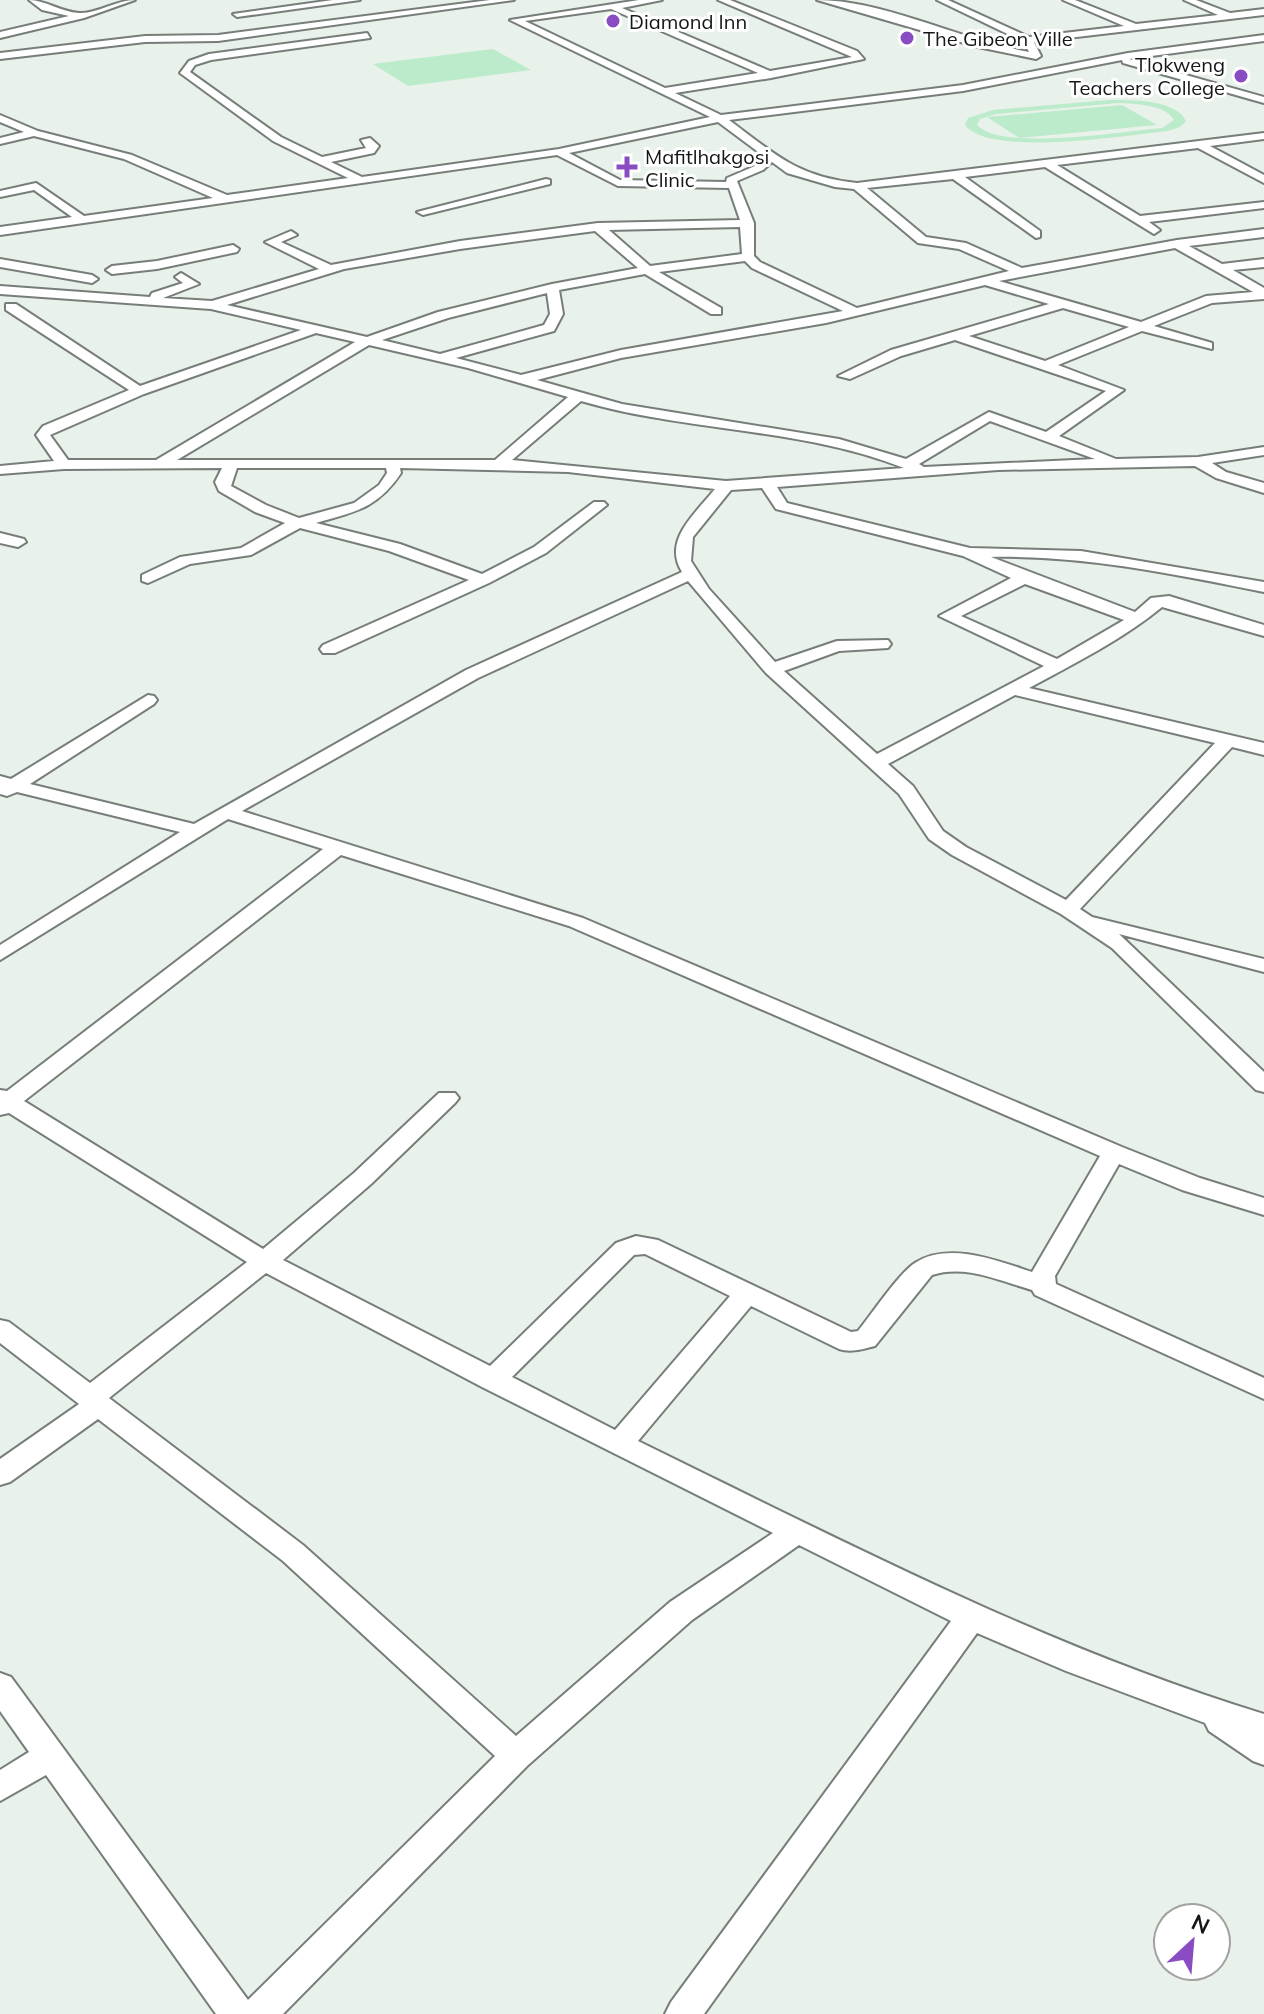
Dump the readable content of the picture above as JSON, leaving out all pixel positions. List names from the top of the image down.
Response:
{
  "places": {
    "other": ["Diamond Inn", "The Gibeon Ville", "Tlokweng Teachers College"],
    "health": ["Mafitlhakgosi Clinic"]
  },
  "north": "top right"
}
